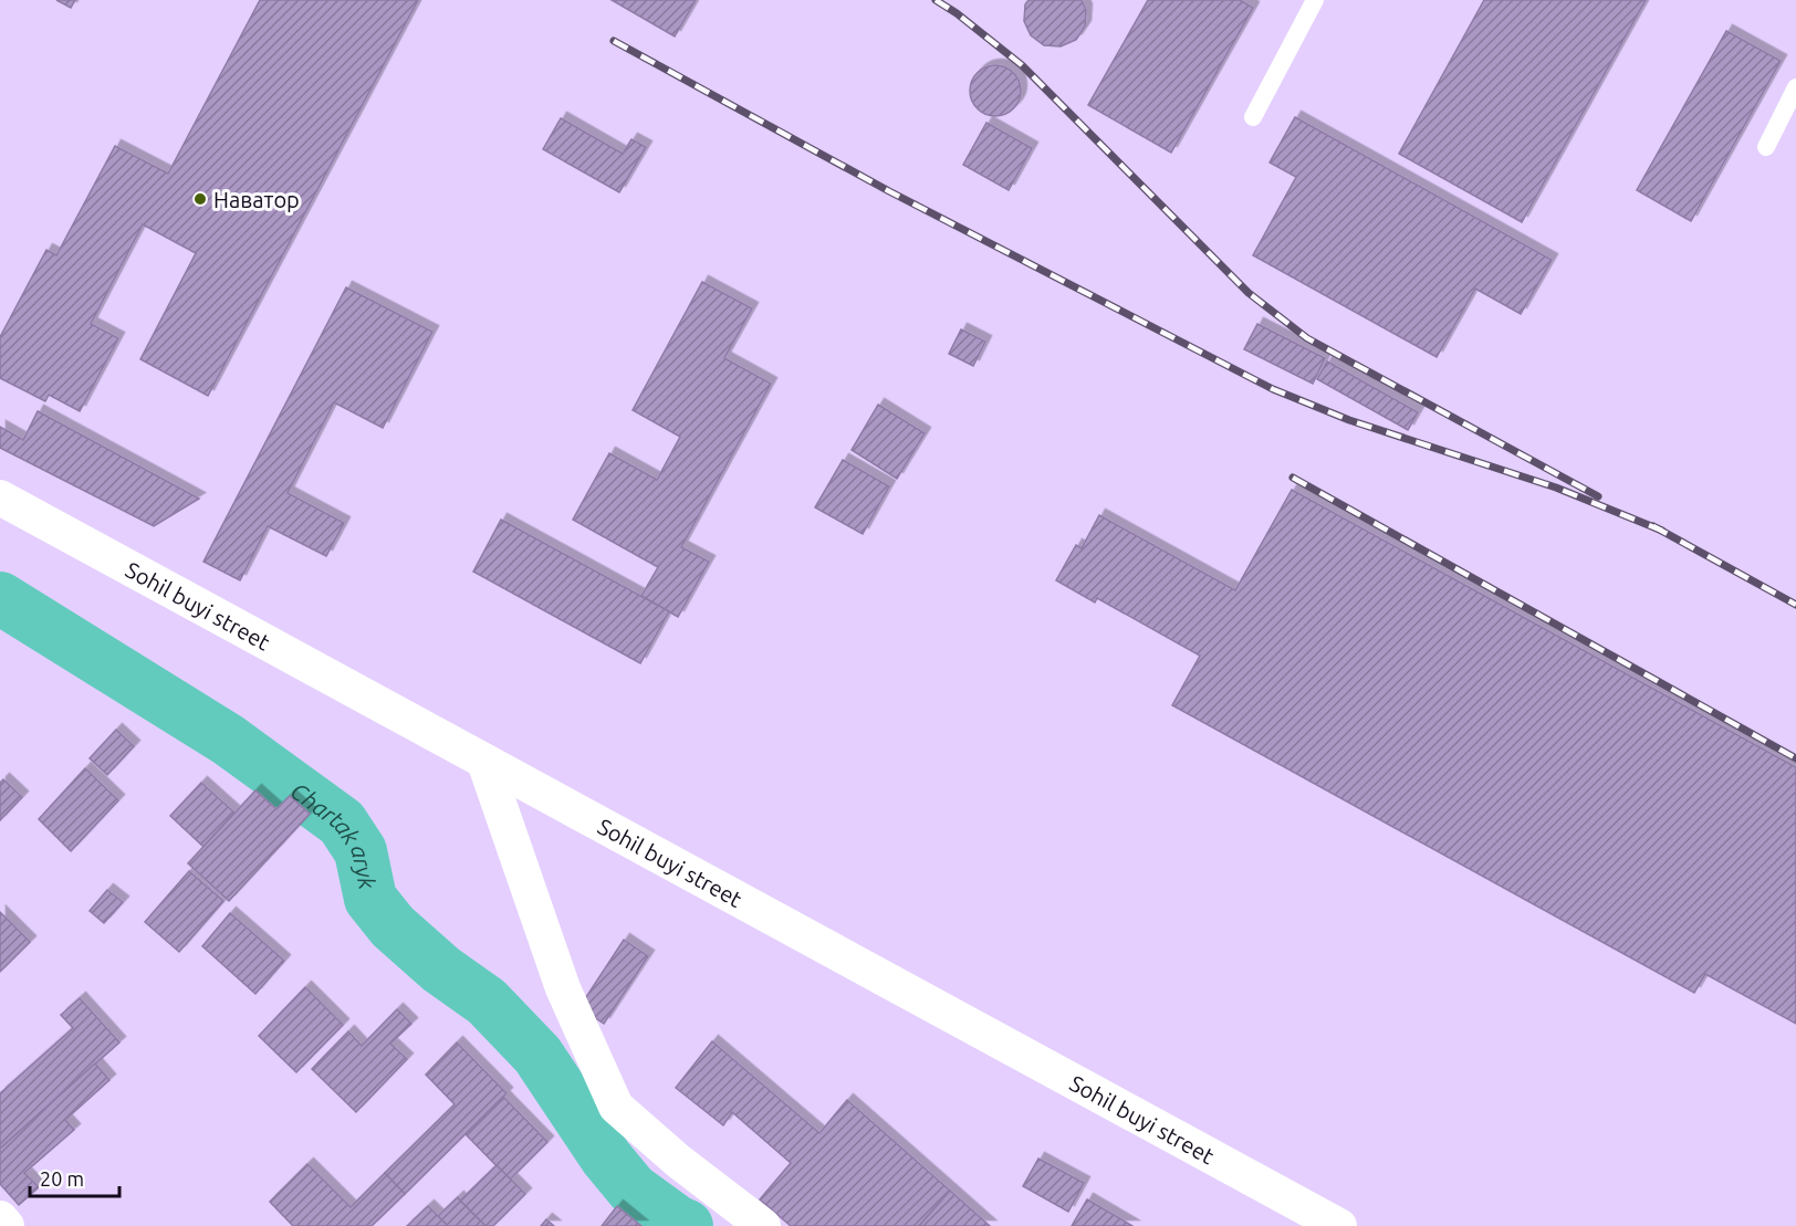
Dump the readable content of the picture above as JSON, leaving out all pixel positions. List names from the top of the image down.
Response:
{
  "streets": {
    "street": ["Sohil buyi street"]
  },
  "water": ["Chartak aryk"],
  "places": ["Наватор"],
  "scale_bar": "20 m"
}
